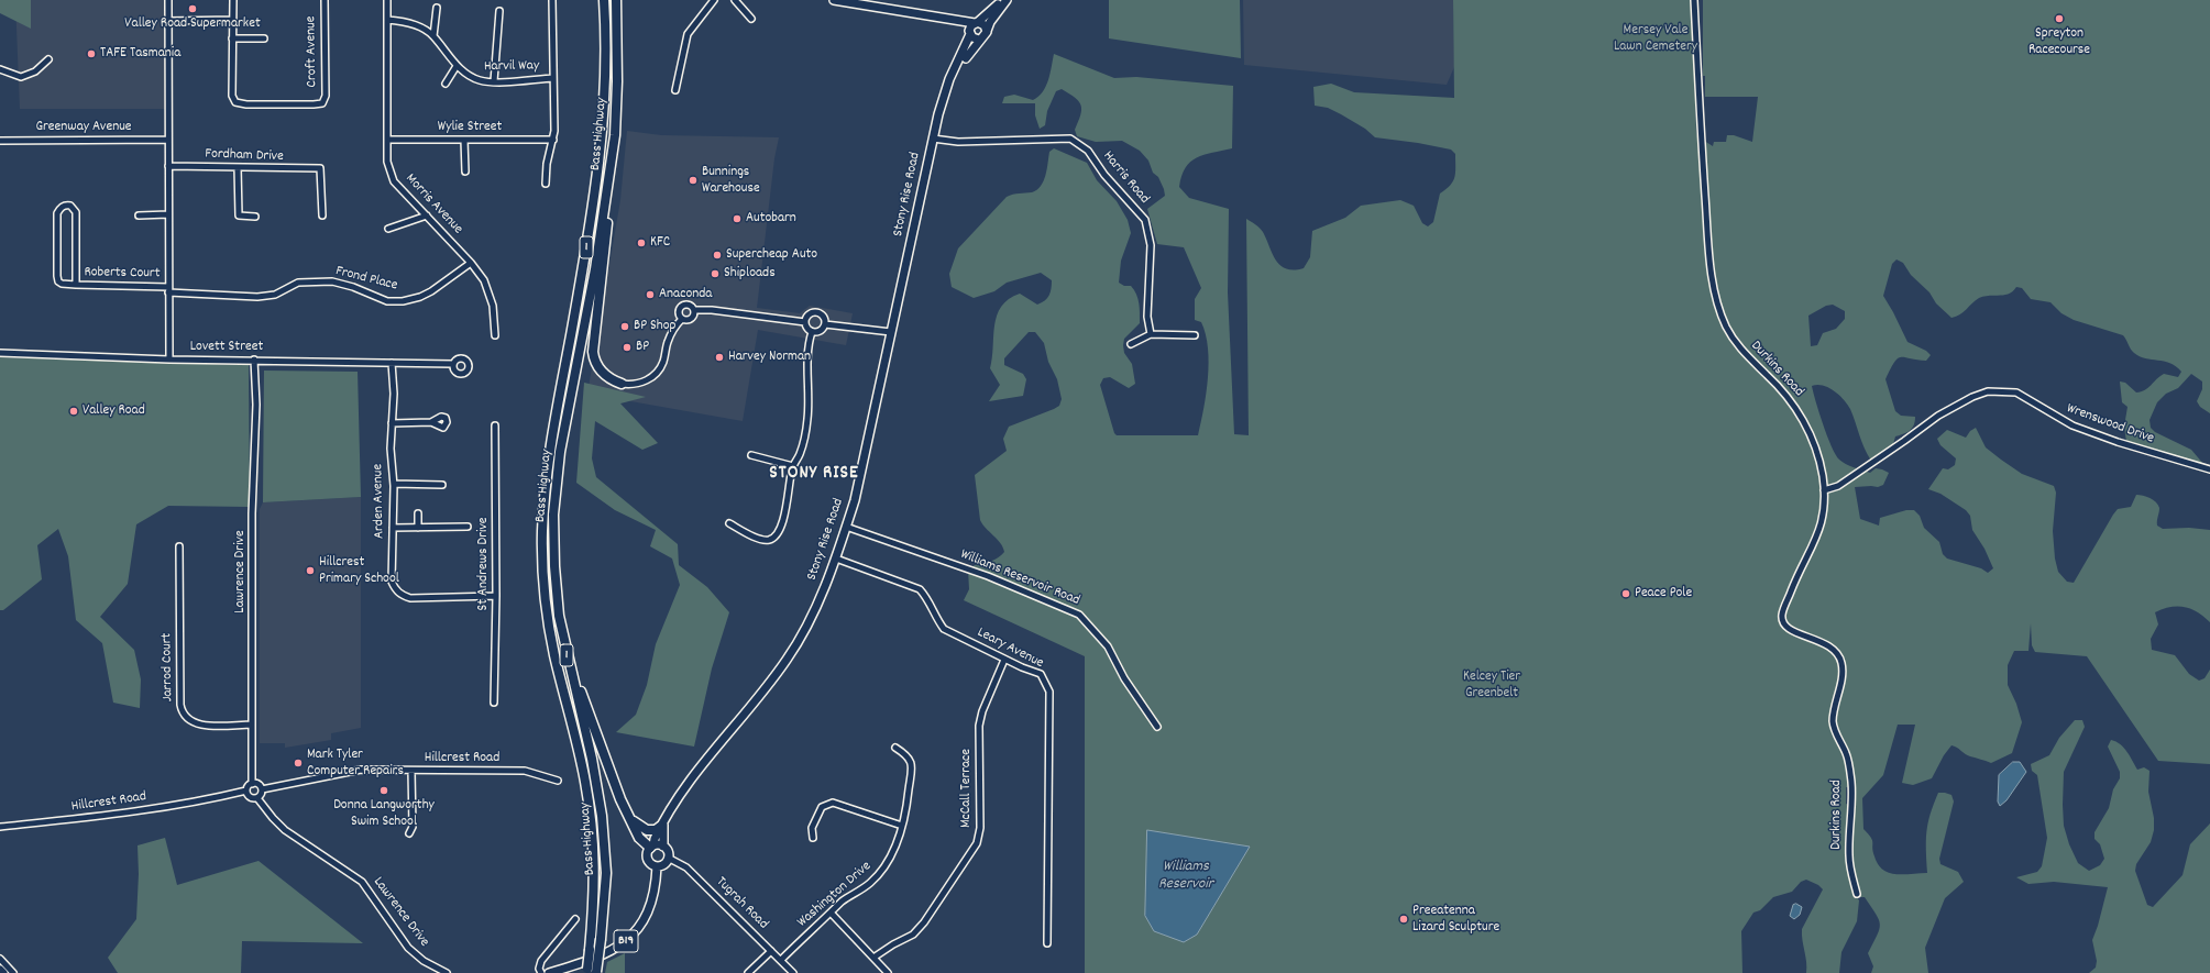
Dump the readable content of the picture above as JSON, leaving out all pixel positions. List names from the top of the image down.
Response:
{
  "streets": {
    "highway": ["Bass Highway", "1"],
    "main road": ["Stony Rise Road", "B19"],
    "street": [
      "Croft Avenue",
      "Harvil Way",
      "Greenway Avenue",
      "Wylie Street",
      "Fordham Drive",
      "Harris Road",
      "Morris Avenue",
      "Roberts Court",
      "Frond Place",
      "Lovett Street",
      "Durkins Road",
      "Wrenswood Drive",
      "Arden Avenue",
      "St Andrews Drive",
      "Lawrence Drive",
      "Williams Reservoir Road",
      "Leary Avenue",
      "Jarrod Court",
      "Hillcrest Road",
      "McCall Terrace",
      "Washington Drive",
      "Tugrah Road"
    ]
  },
  "crossings": [
    ["Harvil Way", "Morris Avenue"],
    ["Wylie Street", "Morris Avenue"],
    ["Harris Road", "Stony Rise Road"],
    ["Stony Rise Road", "Williams Reservoir Road"],
    ["Stony Rise Road", "Leary Avenue"],
    ["Stony Rise Road", "Tugrah Road"],
    ["Stony Rise Road", "B19"],
    ["Morris Avenue", "Frond Place"],
    ["Roberts Court", "Frond Place"],
    ["Lovett Street", "Arden Avenue"],
    ["Lovett Street", "Lawrence Drive"],
    ["Durkins Road", "Wrenswood Drive"],
    ["Arden Avenue", "St Andrews Drive"],
    ["Lawrence Drive", "Jarrod Court"],
    ["Lawrence Drive", "Hillcrest Road"],
    ["Leary Avenue", "McCall Terrace"],
    ["Washington Drive", "Tugrah Road"],
    ["Tugrah Road", "B19"]
  ],
  "districts": ["STONY RISE"],
  "water": ["Williams Reservoir"],
  "parks": ["Mersey Vale Lawn Cemetery", "Kelcey Tier Greenbelt"],
  "places": [
    "Valley Road Supermarket",
    "Spreyton Racecourse",
    "TAFE Tasmania",
    "Bunnings Warehouse",
    "Autobarn",
    "KFC",
    "Supercheap Auto",
    "Shiploads",
    "Anaconda",
    "BP Shop",
    "BP",
    "Harvey Norman",
    "Valley Road",
    "Hillcrest Primary School",
    "Peace Pole",
    "Mark Tyler Computer Repairs",
    "Donna Langworthy Swim School",
    "Preeatenna Lizard Sculpture"
  ]
}
